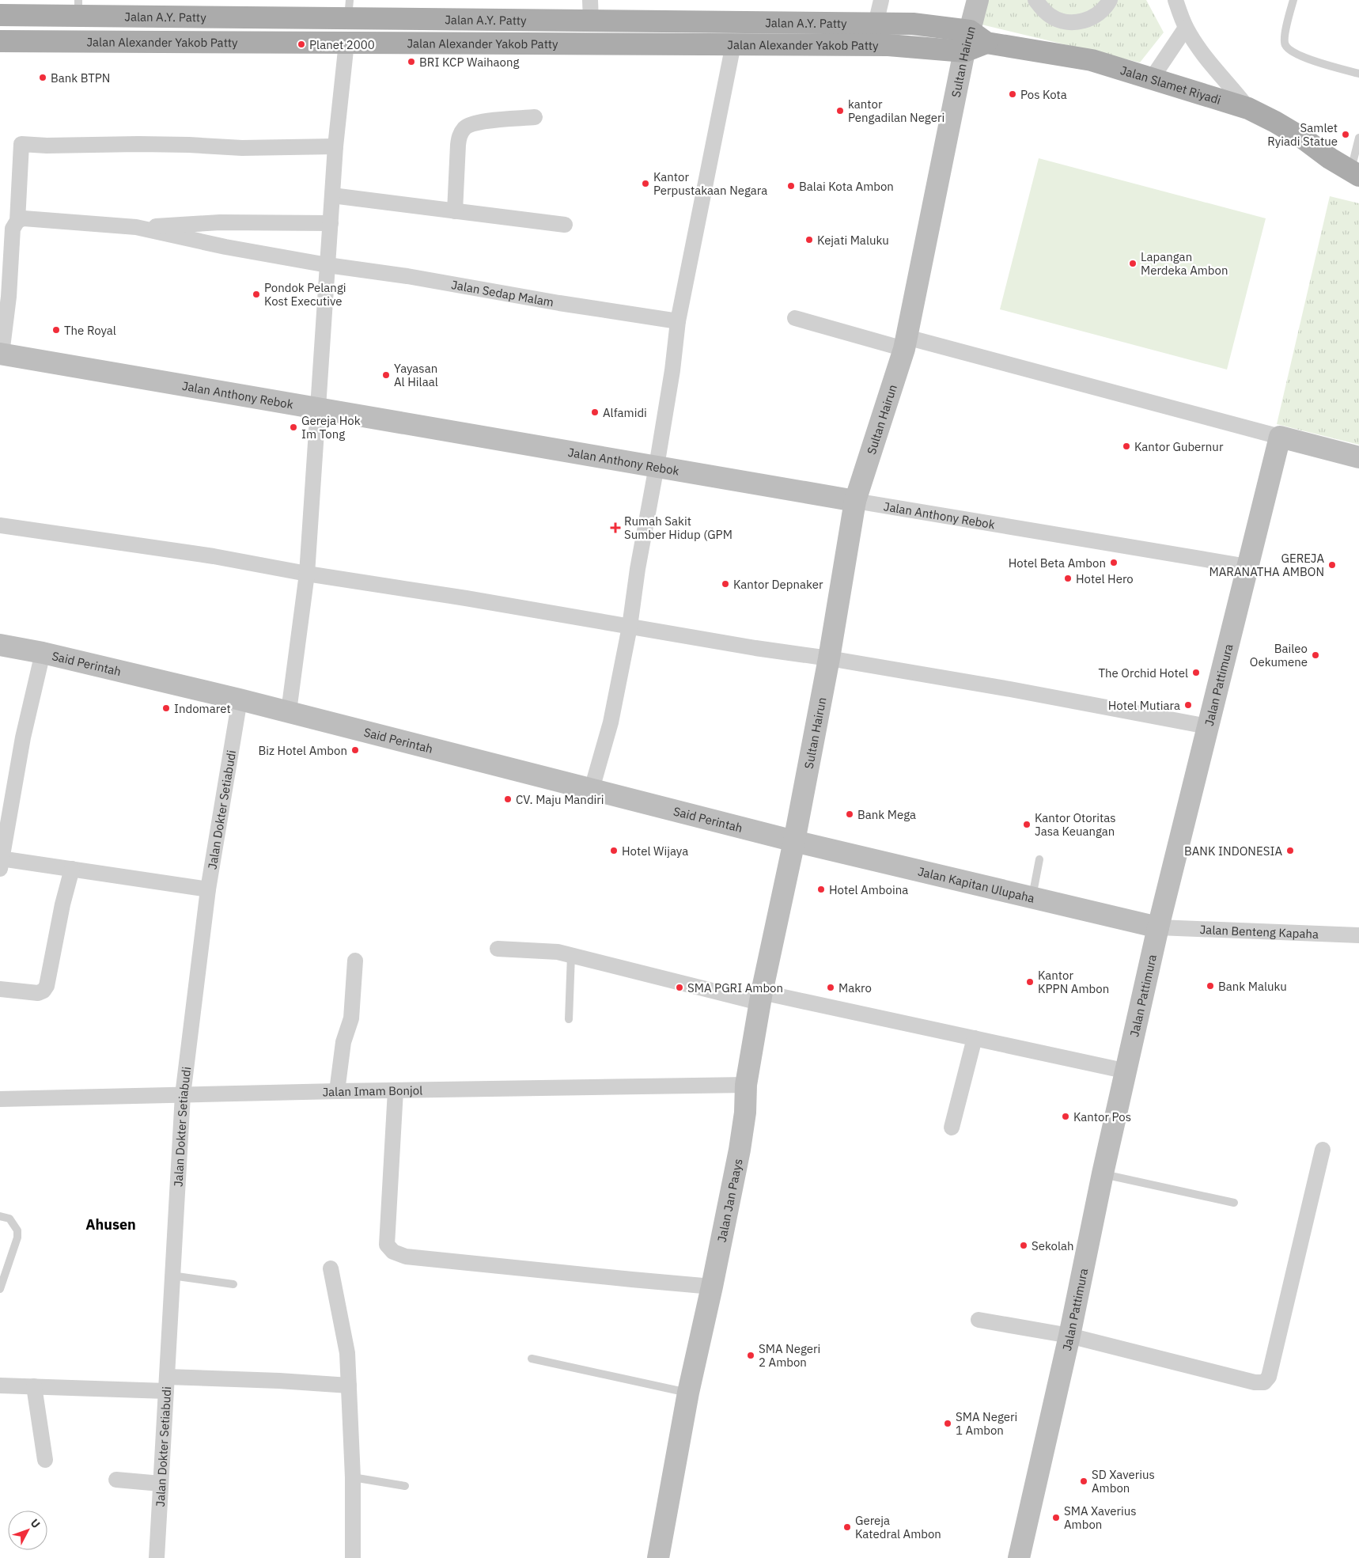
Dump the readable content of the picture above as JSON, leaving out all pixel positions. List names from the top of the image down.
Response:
{
  "streets": {
    "main road": ["Jalan A.Y. Patty", "Jalan Alexander Yakob Patty", "Jalan Slamet Riyadi"],
    "street": [
      "Sultan Hairun",
      "Jalan Sedap Malam",
      "Jalan Anthony Rebok",
      "Said Perintah",
      "Jalan Pattimura",
      "Jalan Dokter Setiabudi",
      "Jalan Kapitan Ulupaha",
      "Jalan Benteng Kapaha",
      "Jalan Imam Bonjol",
      "Jalan Jan Paays"
    ]
  },
  "crossings": [
    ["Jalan A.Y. Patty", "Sultan Hairun"],
    ["Jalan A.Y. Patty", "Jalan Slamet Riyadi"],
    ["Jalan Alexander Yakob Patty", "Sultan Hairun"],
    ["Sultan Hairun", "Jalan Slamet Riyadi"],
    ["Sultan Hairun", "Jalan Anthony Rebok"],
    ["Sultan Hairun", "Said Perintah"],
    ["Sultan Hairun", "Jalan Kapitan Ulupaha"],
    ["Sultan Hairun", "Jalan Jan Paays"],
    ["Jalan Anthony Rebok", "Jalan Pattimura"],
    ["Said Perintah", "Jalan Dokter Setiabudi"],
    ["Said Perintah", "Jalan Kapitan Ulupaha"],
    ["Said Perintah", "Jalan Jan Paays"],
    ["Jalan Pattimura", "Jalan Kapitan Ulupaha"],
    ["Jalan Pattimura", "Jalan Benteng Kapaha"],
    ["Jalan Dokter Setiabudi", "Jalan Imam Bonjol"],
    ["Jalan Kapitan Ulupaha", "Jalan Benteng Kapaha"],
    ["Jalan Kapitan Ulupaha", "Jalan Jan Paays"],
    ["Jalan Imam Bonjol", "Jalan Jan Paays"]
  ],
  "districts": ["Ahusen"],
  "places": {
    "other": [
      "Planet 2000",
      "BRI KCP Waihaong",
      "Bank BTPN",
      "Pos Kota",
      "kantor Pengadilan Negeri",
      "Samlet Ryiadi Statue",
      "Kantor Perpustakaan Negara",
      "Balai Kota Ambon",
      "Kejati Maluku",
      "Lapangan Merdeka Ambon",
      "Pondok Pelangi Kost Executive",
      "The Royal",
      "Yayasan Al Hilaal",
      "Alfamidi",
      "Gereja Hok Im Tong",
      "Kantor Gubernur",
      "Hotel Beta Ambon",
      "GEREJA MARANATHA AMBON",
      "Hotel Hero",
      "Kantor Depnaker",
      "Baileo Oekumene",
      "The Orchid Hotel",
      "Hotel Mutiara",
      "Indomaret",
      "Biz Hotel Ambon",
      "CV. Maju Mandiri",
      "Bank Mega",
      "Kantor Otoritas Jasa Keuangan",
      "Hotel Wijaya",
      "BANK INDONESIA",
      "Hotel Amboina",
      "Kantor KPPN Ambon",
      "Bank Maluku",
      "SMA PGRI Ambon",
      "Makro",
      "Kantor Pos",
      "Sekolah",
      "SMA Negeri 2 Ambon",
      "SMA Negeri 1 Ambon",
      "SD Xaverius Ambon",
      "SMA Xaverius Ambon",
      "Gereja Katedral Ambon"
    ],
    "health": ["Rumah Sakit Sumber Hidup (GPM"]
  },
  "north": "top right"
}
